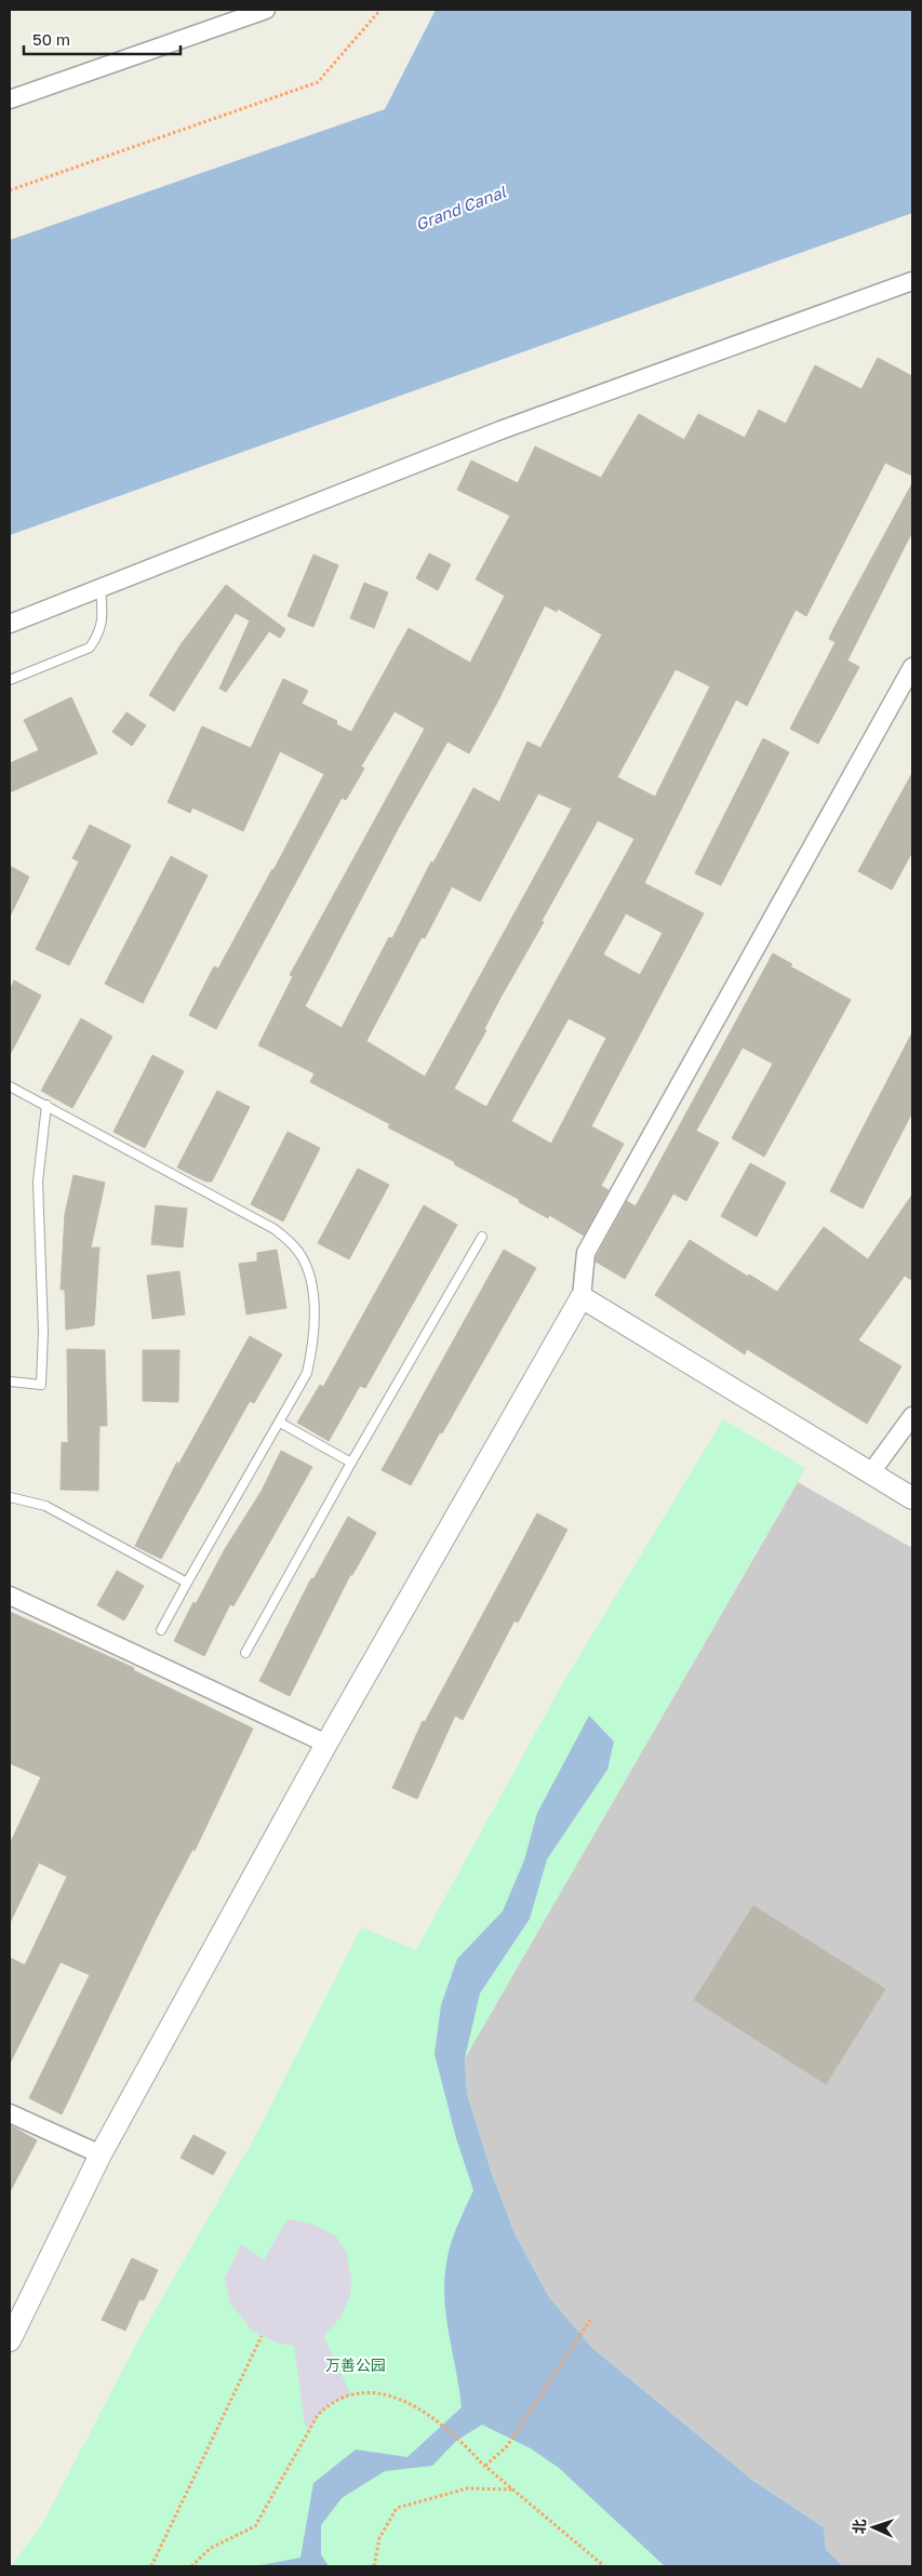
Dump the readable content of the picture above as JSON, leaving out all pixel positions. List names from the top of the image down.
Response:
{
  "water": ["Grand Canal"],
  "parks": ["万善公园"],
  "scale_bar": "50 m",
  "north": "left"
}
